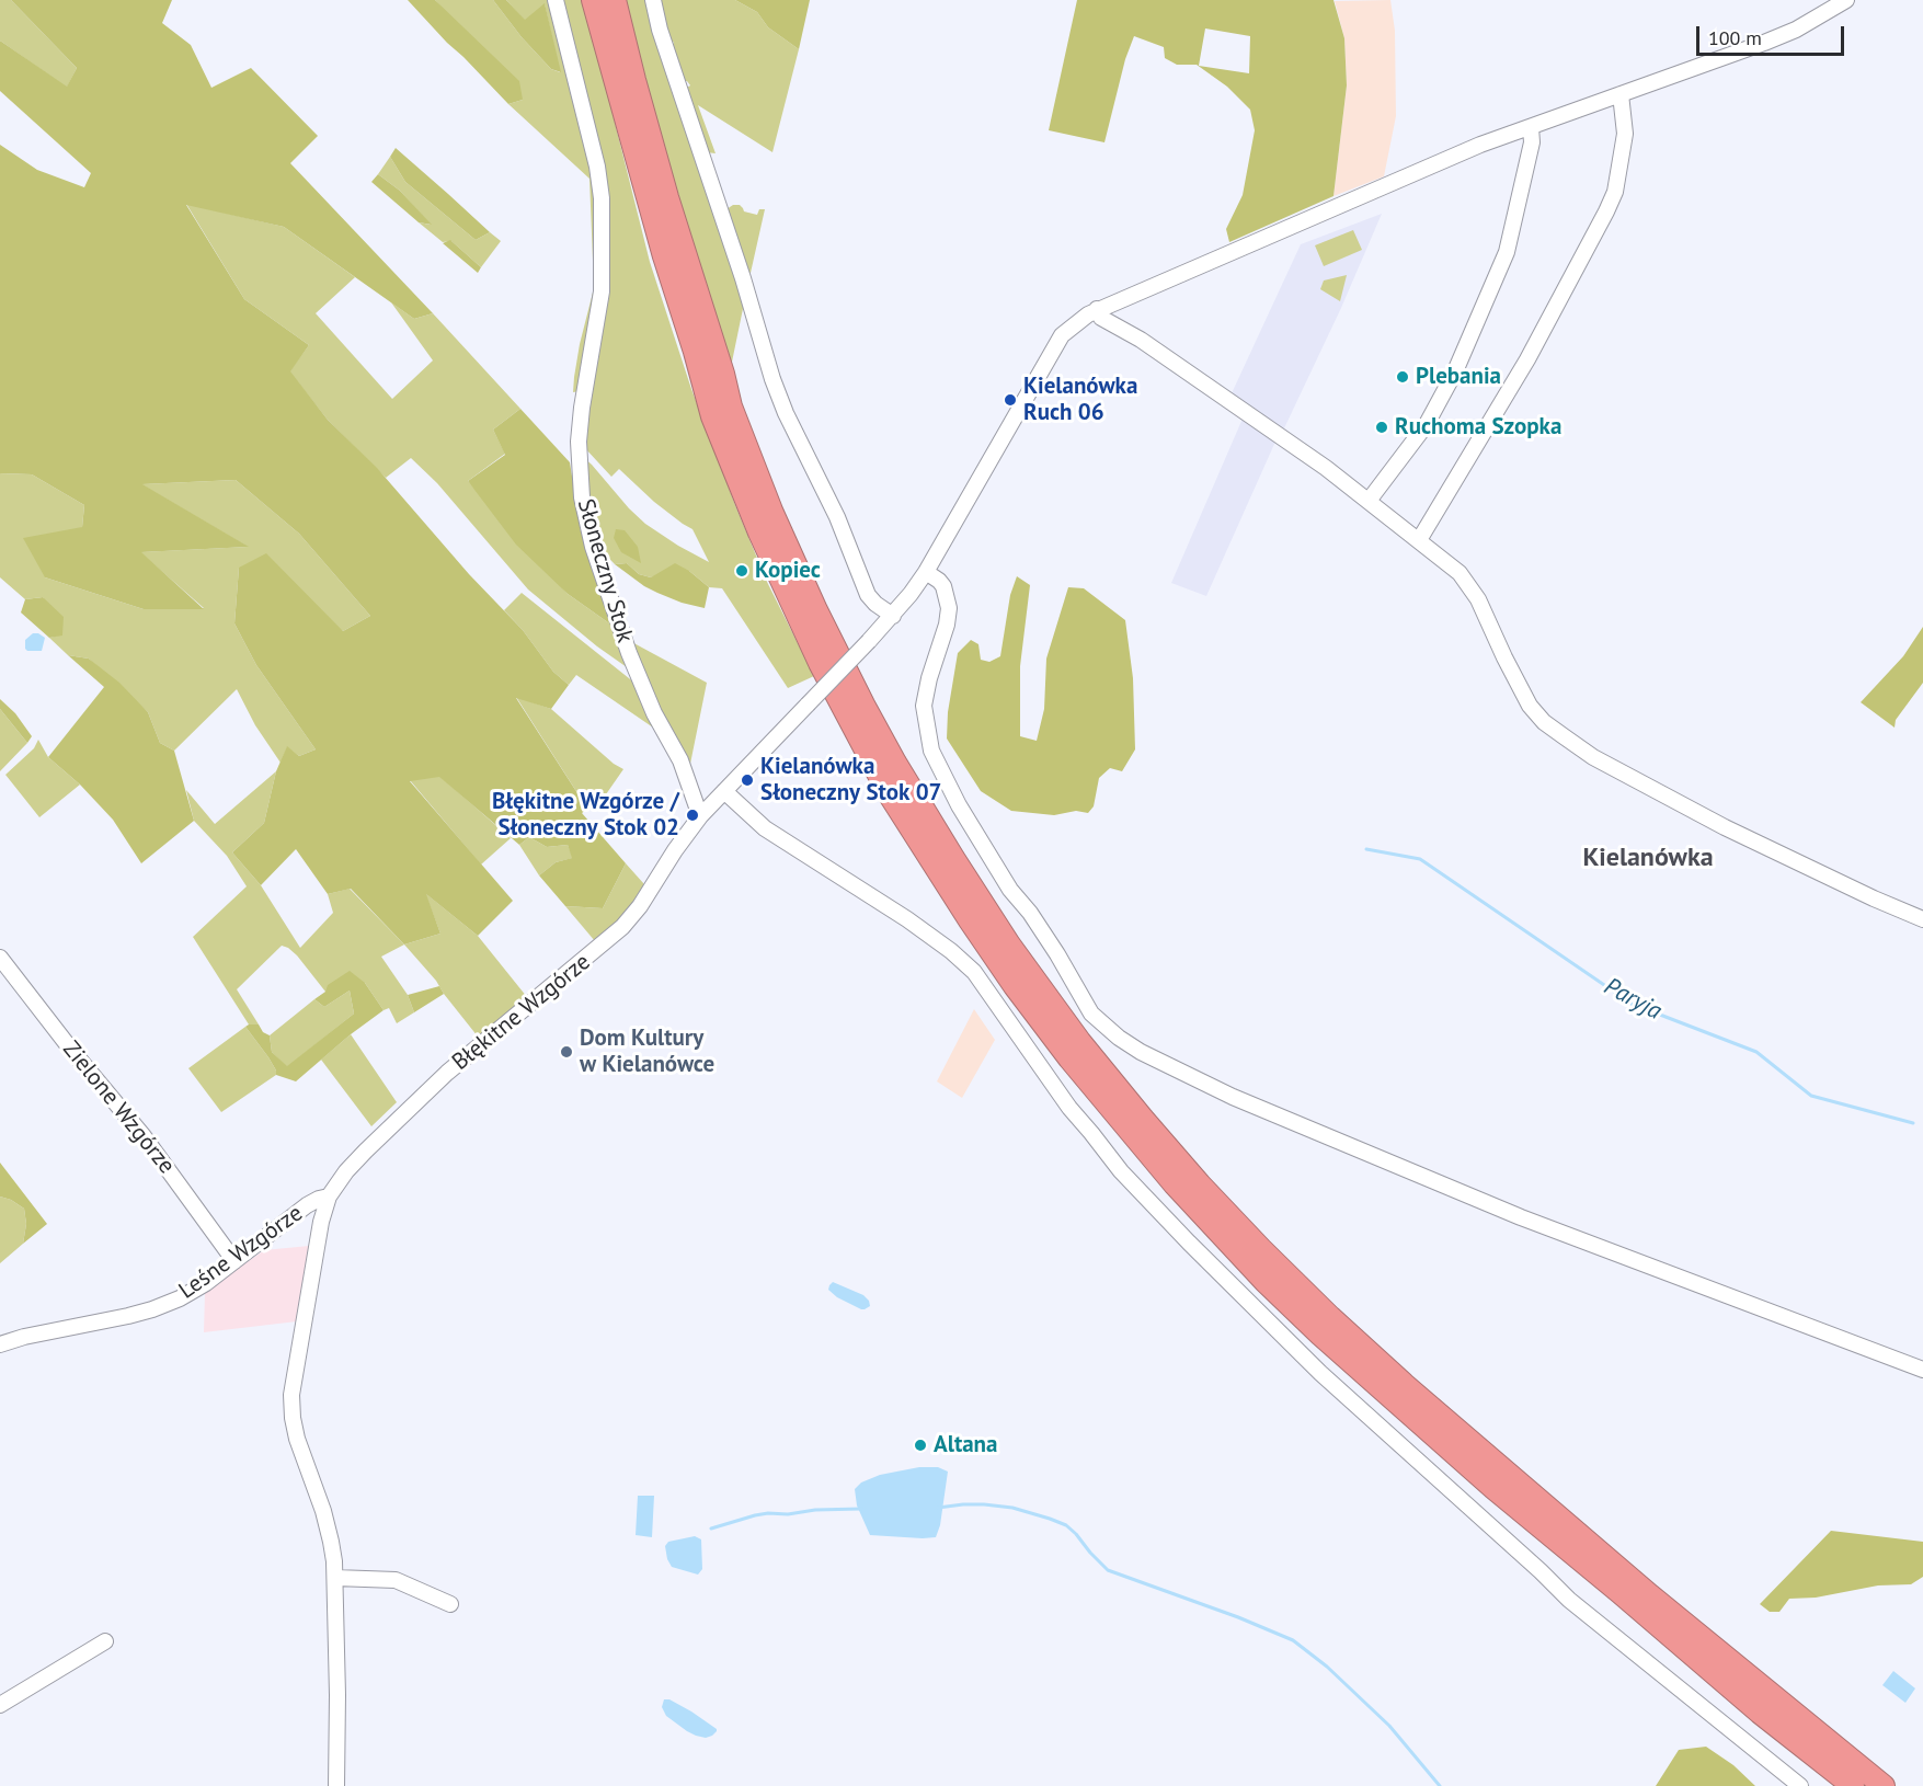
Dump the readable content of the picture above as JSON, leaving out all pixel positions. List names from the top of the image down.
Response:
{
  "streets": {
    "street": [
      "Słoneczny Stok",
      "Błękitne Wzgórze",
      "Zielone Wzgórze",
      "Leśne Wzgórze"
    ]
  },
  "crossings": [
    ["Słoneczny Stok", "Błękitne Wzgórze"],
    ["Błękitne Wzgórze", "Leśne Wzgórze"],
    ["Zielone Wzgórze", "Leśne Wzgórze"]
  ],
  "districts": ["Kielanówka"],
  "water": ["Paryja"],
  "places": [
    "Plebania",
    "Kielanówka Ruch 06",
    "Ruchoma Szopka",
    "Kopiec",
    "Kielanówka Słoneczny Stok 07",
    "Błękitne Wzgórze / Słoneczny Stok 02",
    "Dom Kultury w Kielanówce",
    "Altana"
  ],
  "scale_bar": "100 m"
}
